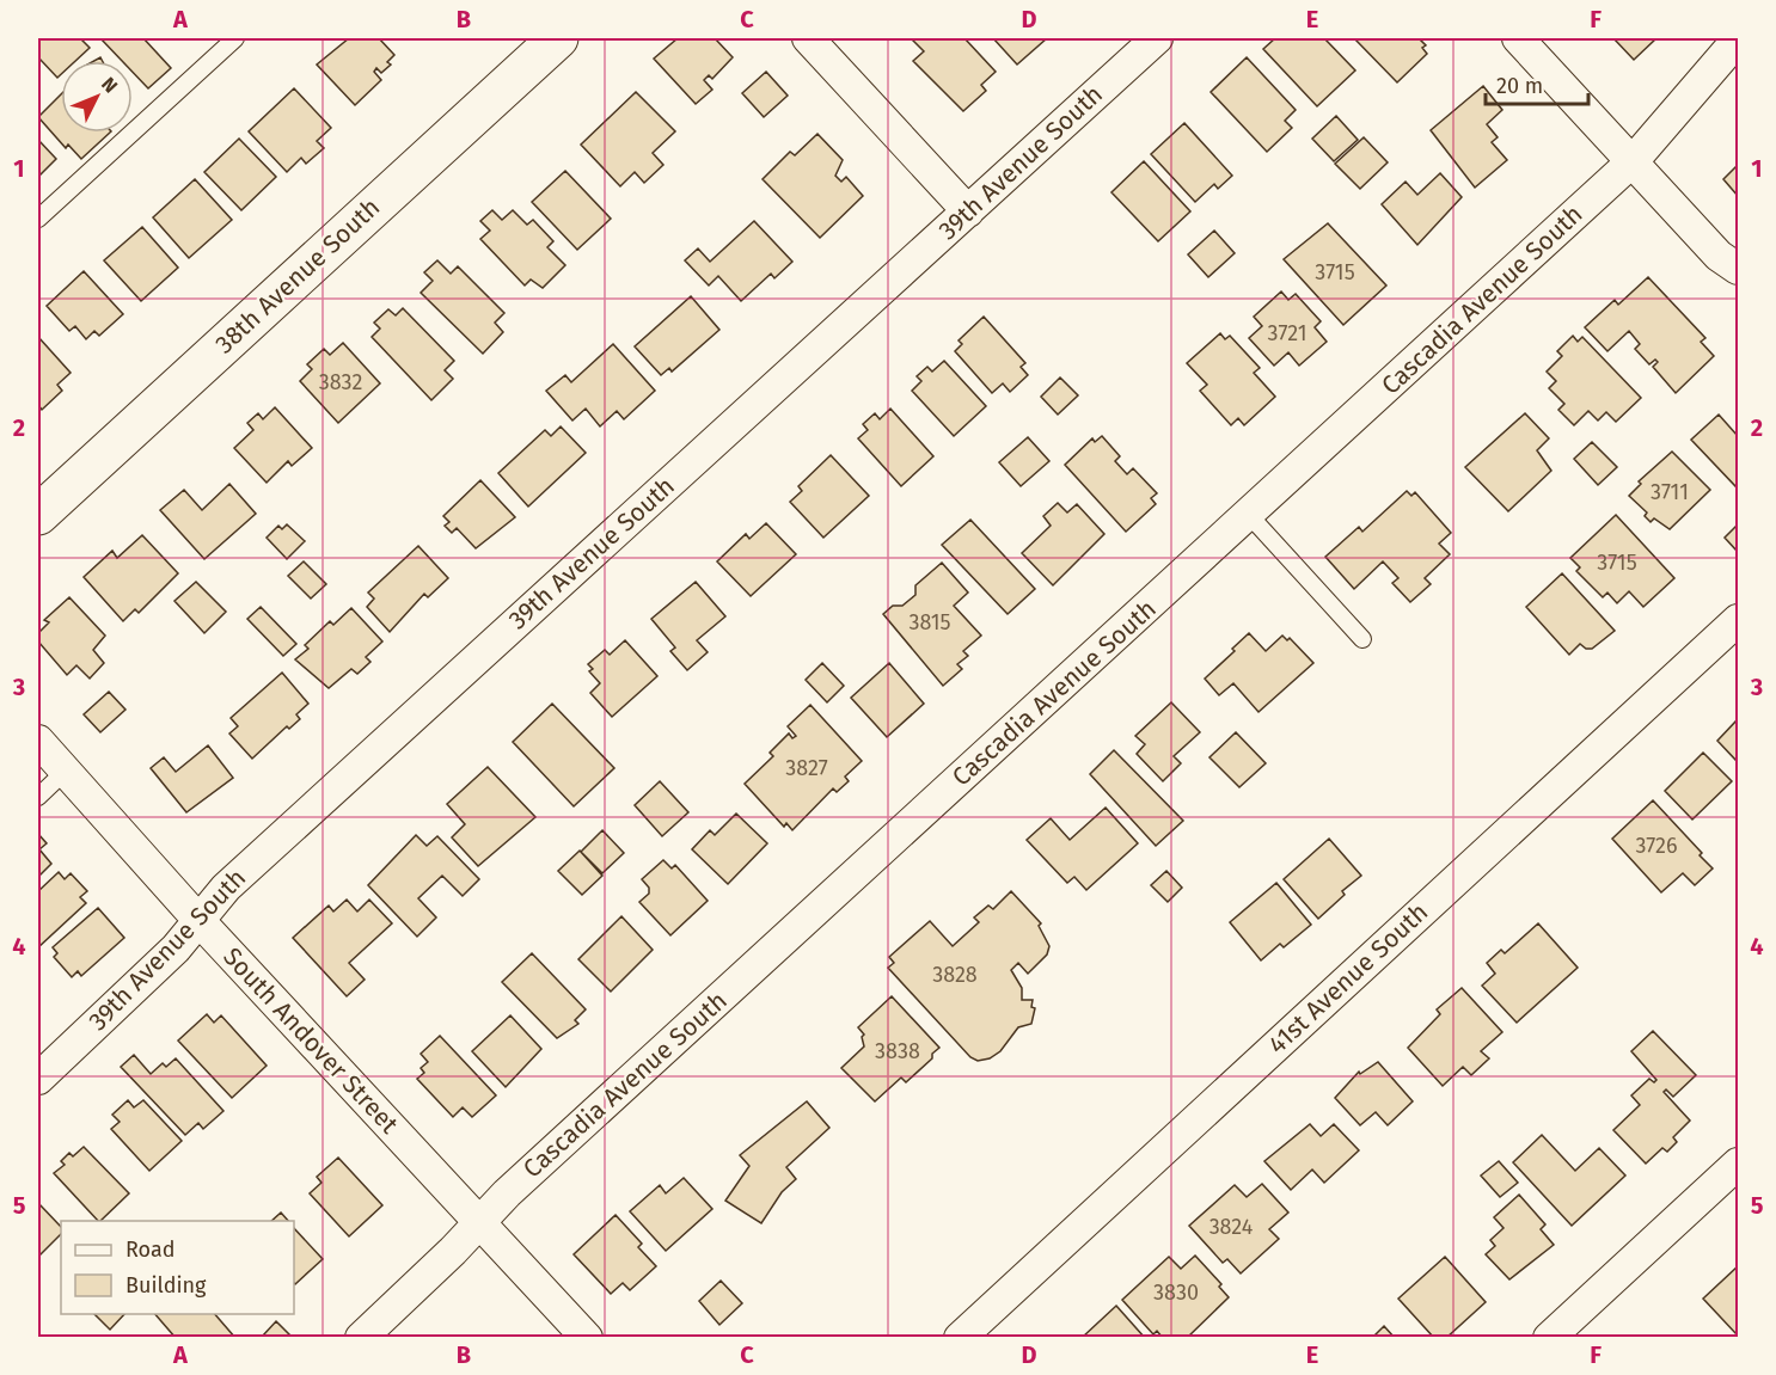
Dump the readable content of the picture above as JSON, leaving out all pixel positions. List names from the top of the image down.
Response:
{
  "streets": {
    "street": [
      "39th Avenue South",
      "38th Avenue South",
      "Cascadia Avenue South",
      "41st Avenue South",
      "South Andover Street"
    ]
  },
  "crossings": [
    ["39th Avenue South", "South Andover Street"],
    ["Cascadia Avenue South", "South Andover Street"]
  ],
  "house_numbers": [
    "3715",
    "3721",
    "3832",
    "3711",
    "3715",
    "3815",
    "3827",
    "3726",
    "3828",
    "3838",
    "3824",
    "3830"
  ],
  "legend": ["Road", "Building"],
  "scale_bar": "20 m",
  "north": "top right",
  "grid": {
    "columns": [
      "A",
      "B",
      "C",
      "D",
      "E",
      "F"
    ],
    "rows": [
      "1",
      "2",
      "3",
      "4",
      "5"
    ]
  }
}
